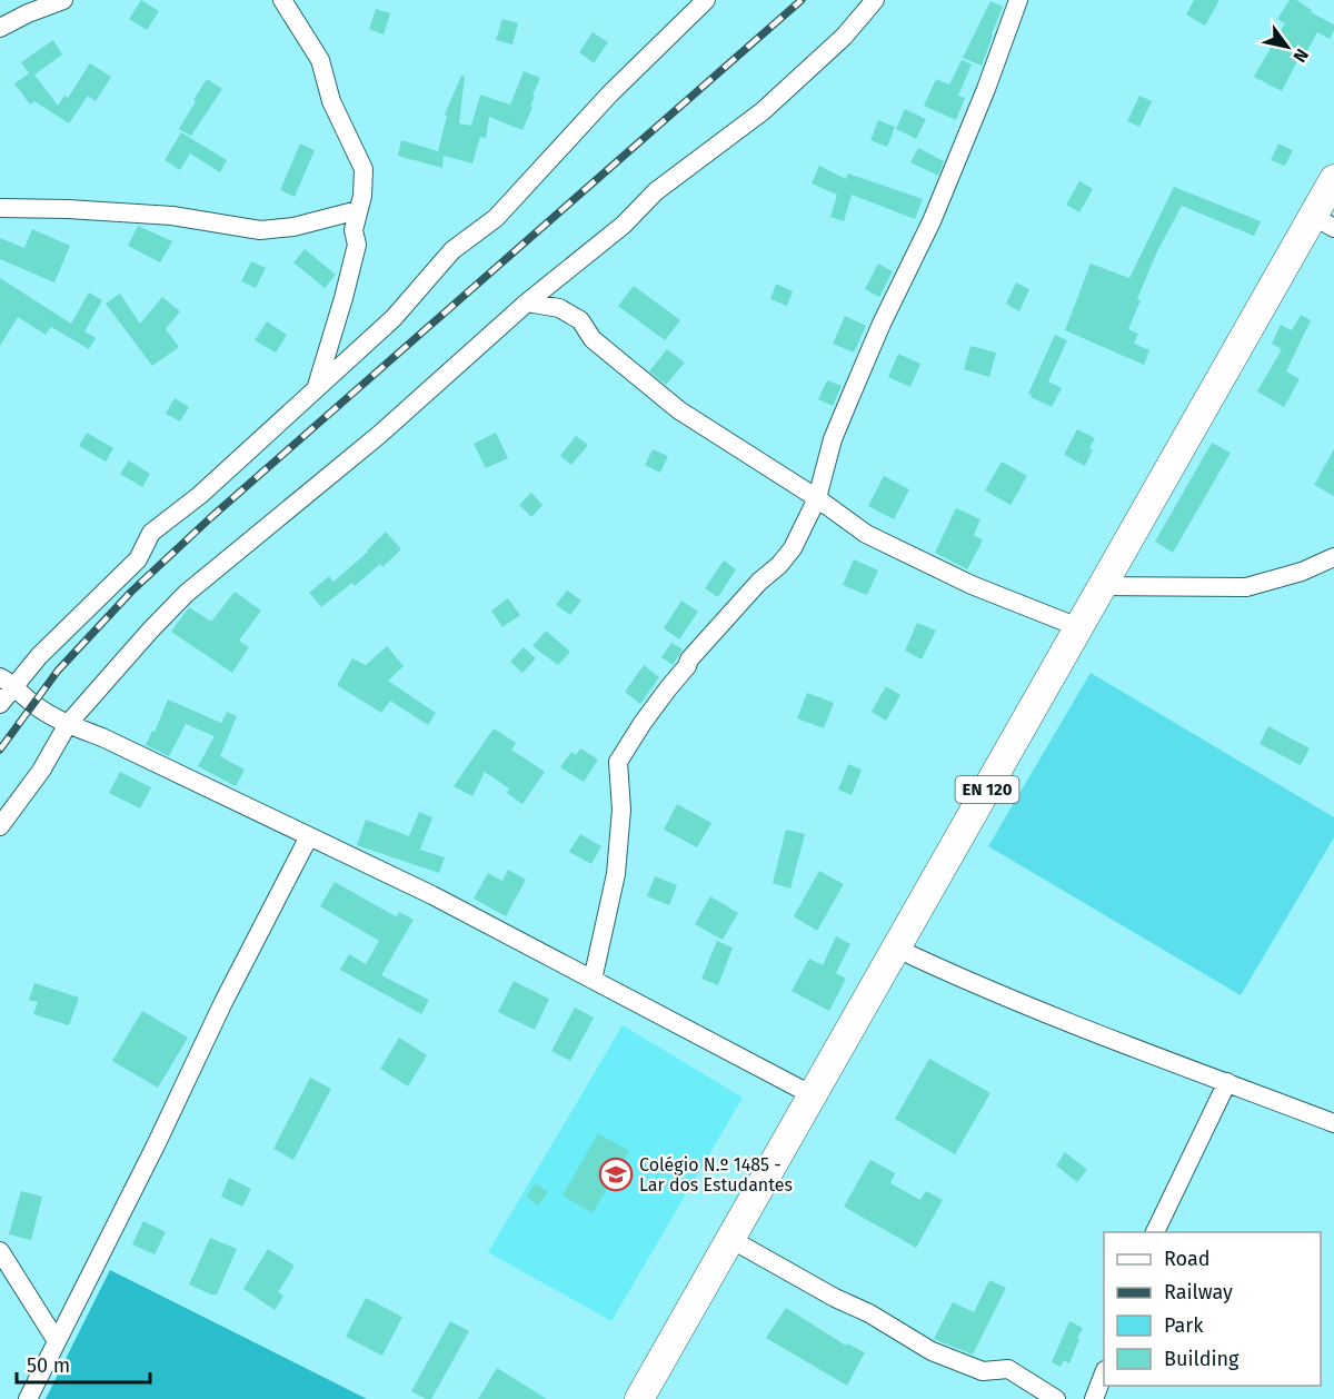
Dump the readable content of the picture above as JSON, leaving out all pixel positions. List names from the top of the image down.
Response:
{
  "streets": {
    "main road": ["EN 120"]
  },
  "places": {
    "school or university": ["Colégio N.º 1485 - Lar dos Estudantes"]
  },
  "legend": [
    "Road",
    "Railway",
    "Park",
    "Building"
  ],
  "scale_bar": "50 m",
  "north": "bottom right"
}
